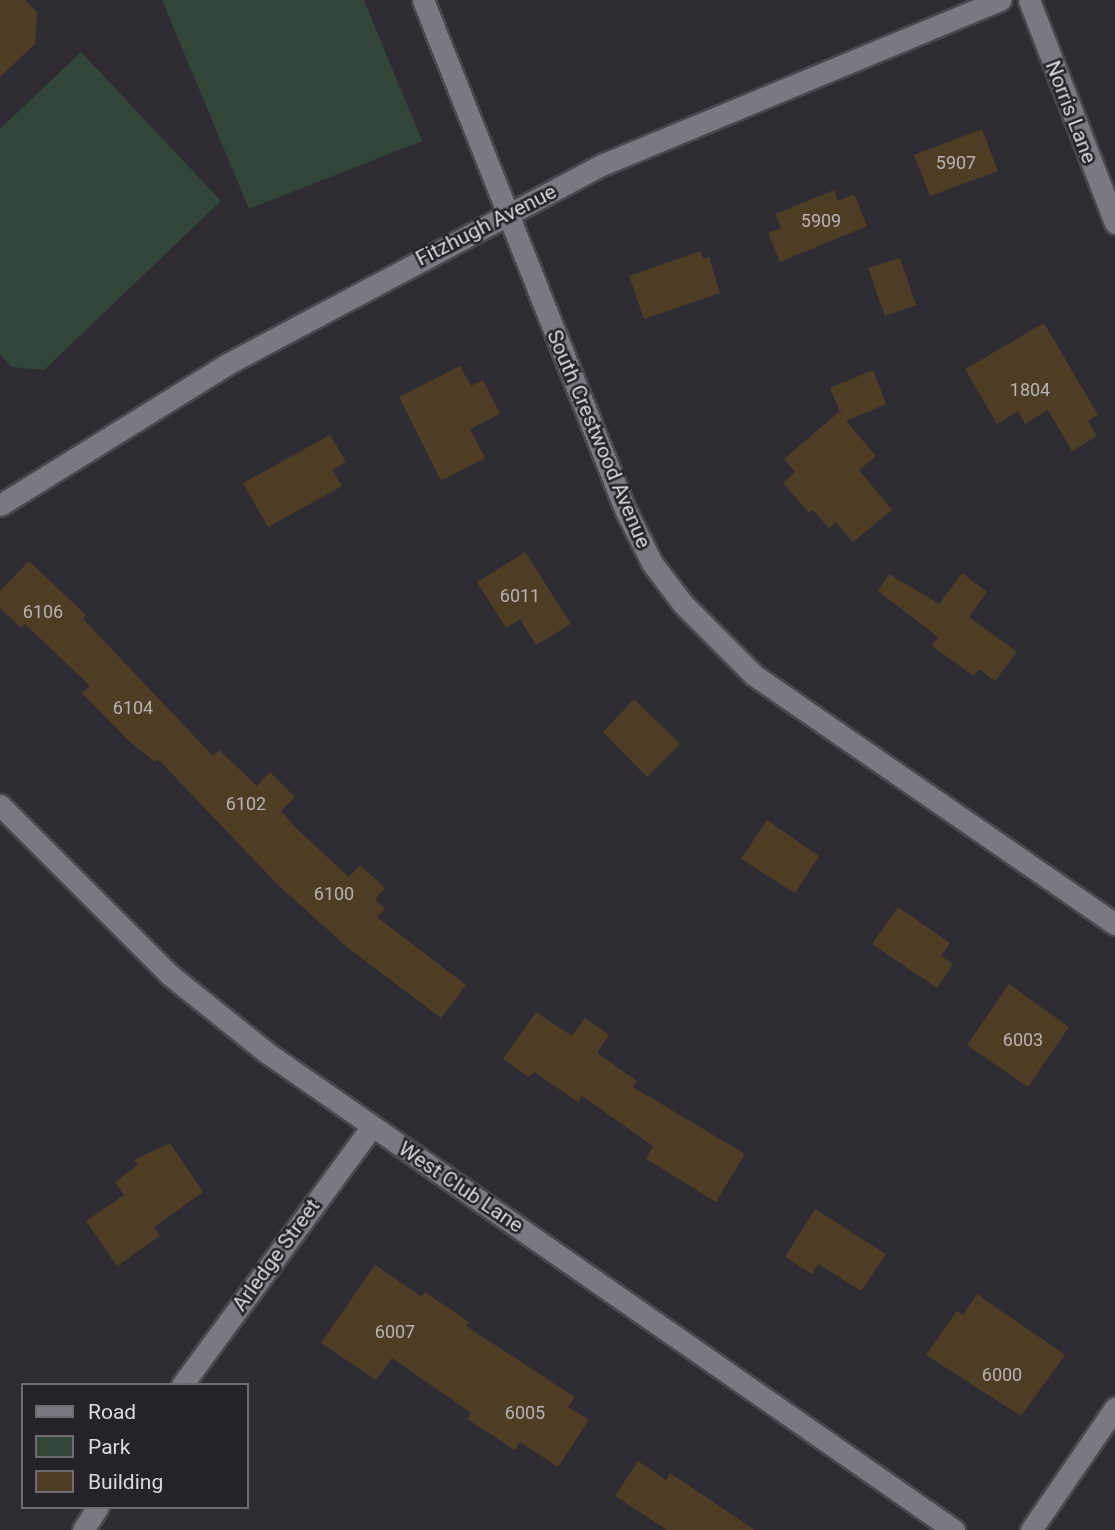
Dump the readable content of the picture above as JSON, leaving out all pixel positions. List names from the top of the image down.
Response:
{
  "streets": {
    "street": [
      "Norris Lane",
      "Fitzhugh Avenue",
      "South Crestwood Avenue",
      "West Club Lane",
      "Arledge Street"
    ]
  },
  "crossings": [
    ["Fitzhugh Avenue", "South Crestwood Avenue"],
    ["West Club Lane", "Arledge Street"]
  ],
  "house_numbers": [
    "5907",
    "5909",
    "1804",
    "6011",
    "6106",
    "6104",
    "6102",
    "6100",
    "6003",
    "6007",
    "6000",
    "6005"
  ],
  "legend": ["Road", "Park", "Building"]
}
